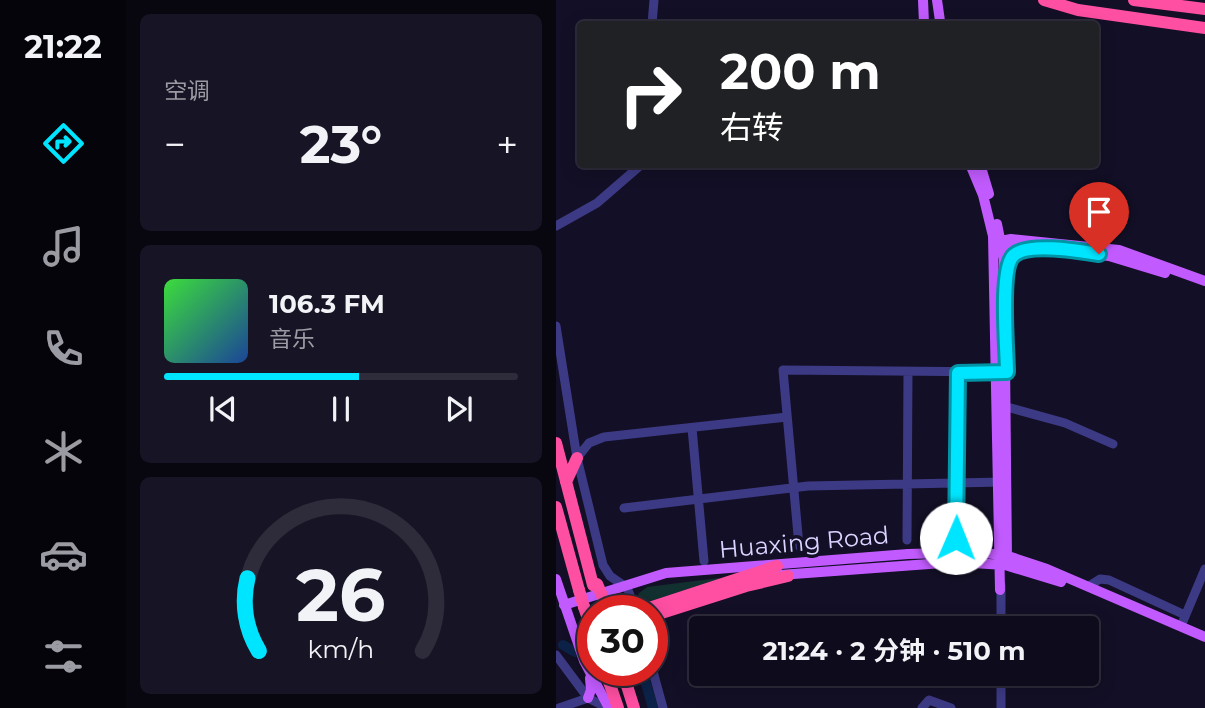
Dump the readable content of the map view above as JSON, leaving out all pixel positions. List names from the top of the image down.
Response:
{
  "streets": {
    "main road": ["Huaxing Road"]
  },
  "page": {
    "tabs": "21:22",
    "tile": "空调",
    "turn": ["200 m", "右转"],
    "heat": ["−", "23°", "+"],
    "song": ["106.3 FM", "音乐"],
    "limit": "30",
    "trip": "21:24 · 2 分钟 · 510 m",
    "gauge": ["26", "km/h"]
  }
}
